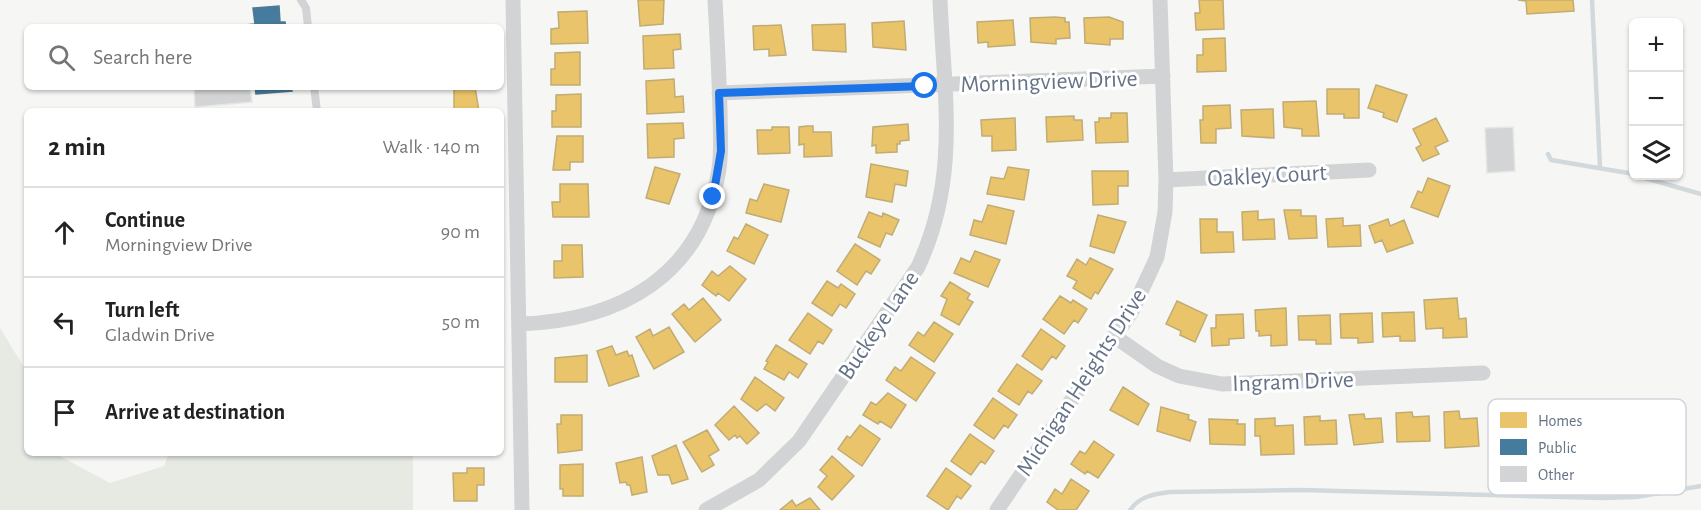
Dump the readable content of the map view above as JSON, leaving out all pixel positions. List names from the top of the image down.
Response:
{
  "streets": {
    "street": [
      "Morningview Drive",
      "Oakley Court",
      "Buckeye Lane",
      "Ingram Drive",
      "Michigan Heights Drive"
    ]
  },
  "crossings": [
    ["Morningview Drive", "Buckeye Lane"],
    ["Morningview Drive", "Michigan Heights Drive"],
    ["Oakley Court", "Michigan Heights Drive"],
    ["Ingram Drive", "Michigan Heights Drive"]
  ],
  "legend": ["Homes", "Public", "Other"],
  "page": {
    "map_buttons": ["+", "−"],
    "search": "Search here",
    "heading": ["2 min", "Walk · 140 m"],
    "list": [
      ["Continue", "Morningview Drive", "90 m"],
      ["Turn left", "Gladwin Drive", "50 m"],
      "Arrive at destination"
    ]
  }
}
